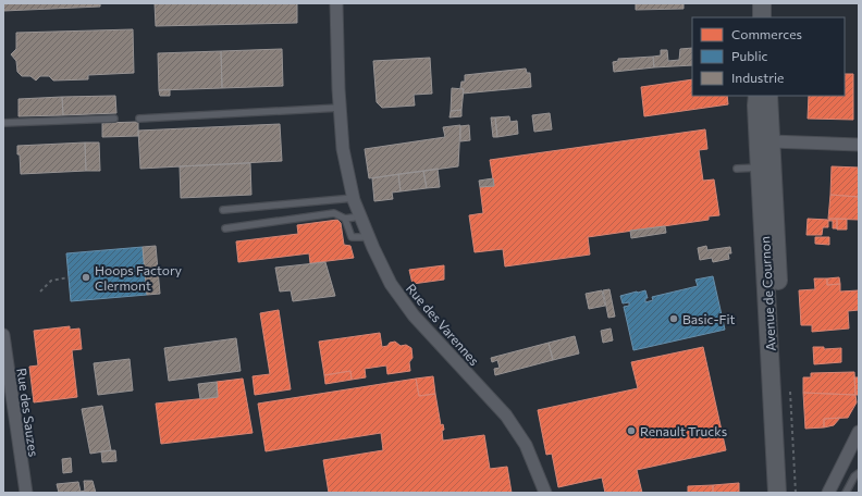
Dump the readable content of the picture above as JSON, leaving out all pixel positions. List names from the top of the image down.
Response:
{
  "streets": {
    "main road": ["Avenue de Cournon"],
    "street": ["Rue des Varennes", "Rue des Sauzes"]
  },
  "places": ["Hoops Factory Clermont", "Basic-Fit", "Renault Trucks"],
  "legend": ["Commerces", "Public", "Industrie"]
}
